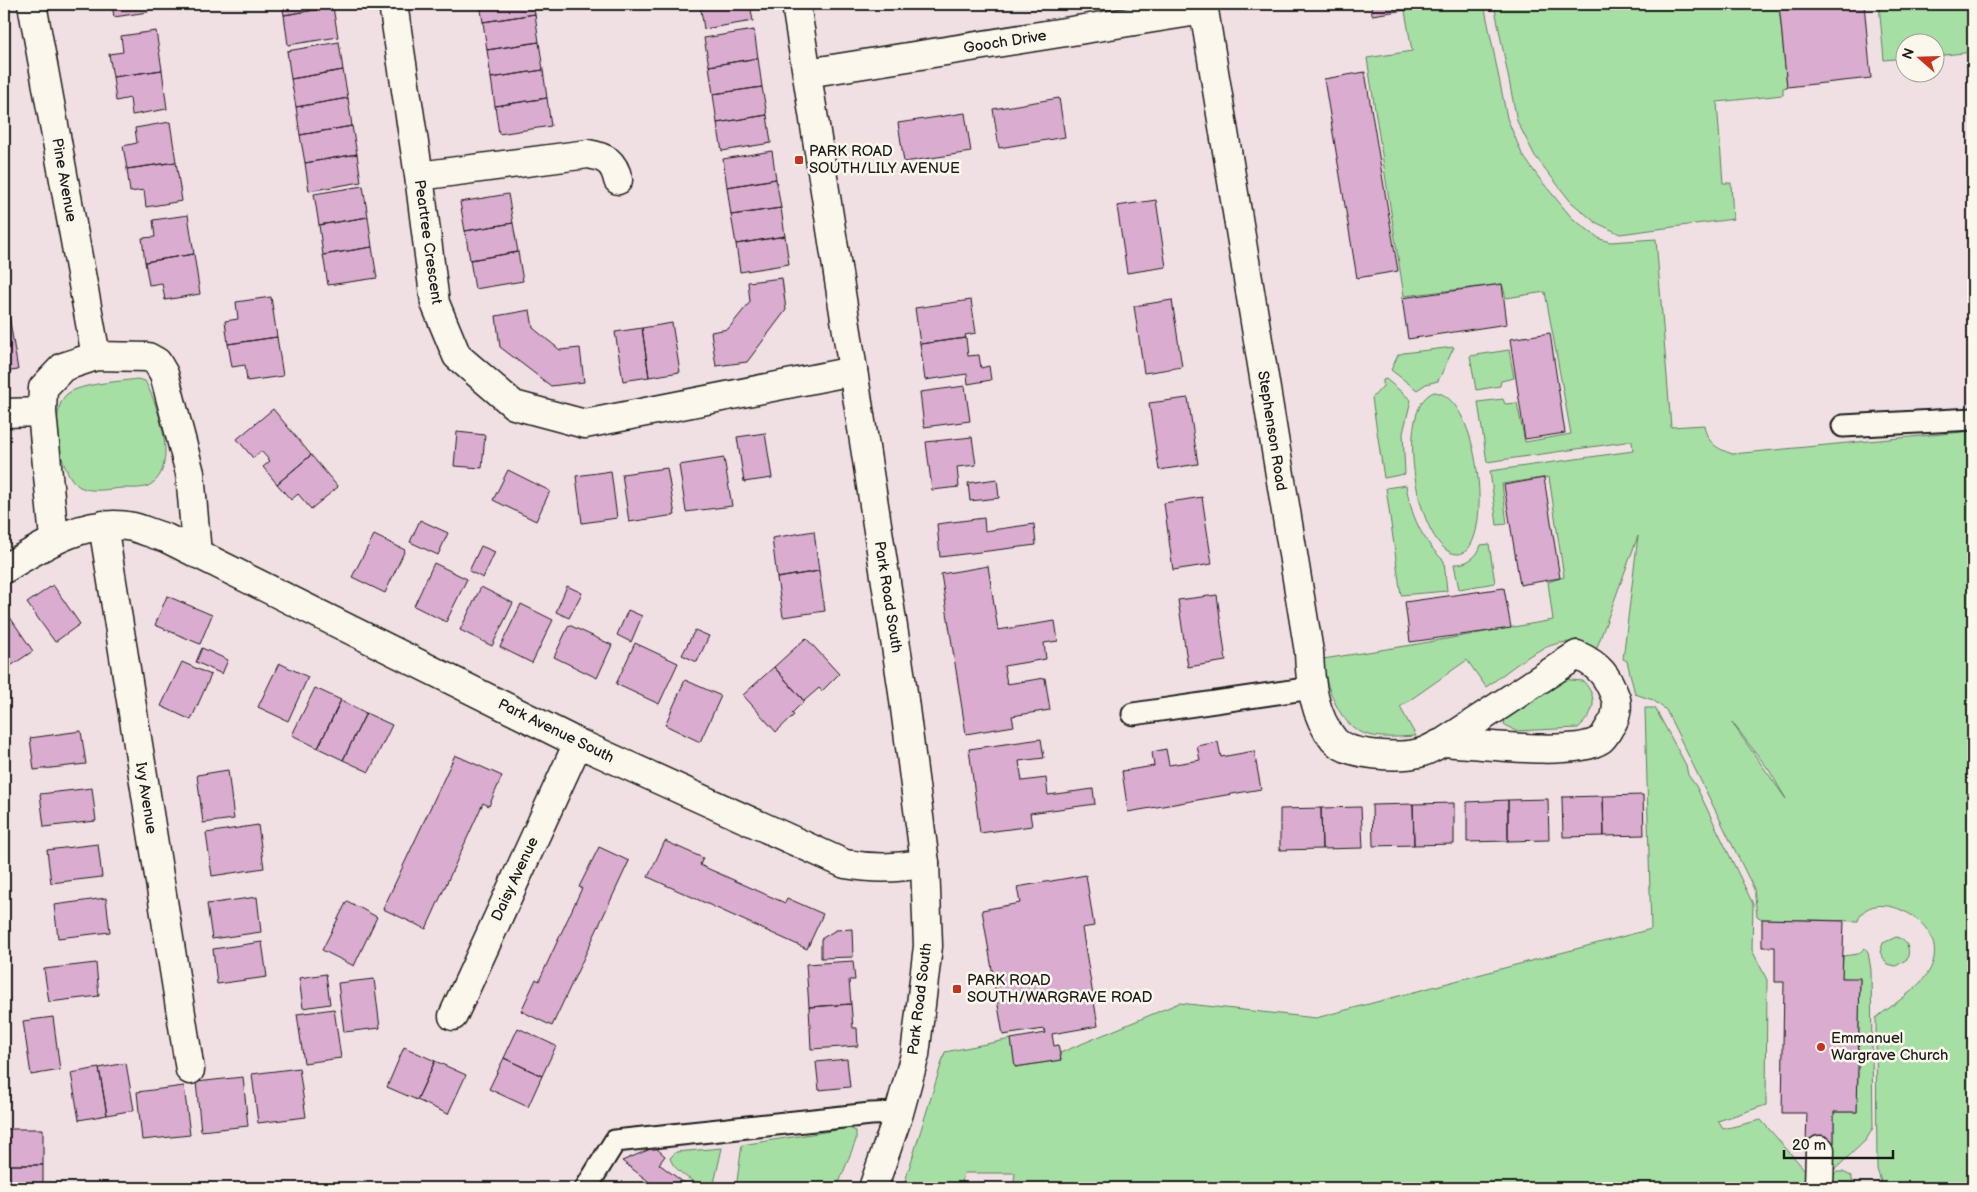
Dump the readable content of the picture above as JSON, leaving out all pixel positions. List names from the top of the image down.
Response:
{
  "streets": {
    "street": [
      "Gooch Drive",
      "Pine Avenue",
      "Peartree Crescent",
      "Stephenson Road",
      "Park Road South",
      "Park Avenue South",
      "Ivy Avenue",
      "Daisy Avenue"
    ]
  },
  "crossings": [
    ["Gooch Drive", "Stephenson Road"],
    ["Gooch Drive", "Park Road South"],
    ["Peartree Crescent", "Park Road South"],
    ["Park Road South", "Park Avenue South"],
    ["Park Avenue South", "Ivy Avenue"],
    ["Park Avenue South", "Daisy Avenue"]
  ],
  "places": {
    "transit": ["PARK ROAD SOUTH/LILY AVENUE", "PARK ROAD SOUTH/WARGRAVE ROAD"],
    "other": ["Emmanuel Wargrave Church"]
  },
  "scale_bar": "20 m",
  "north": "left"
}
